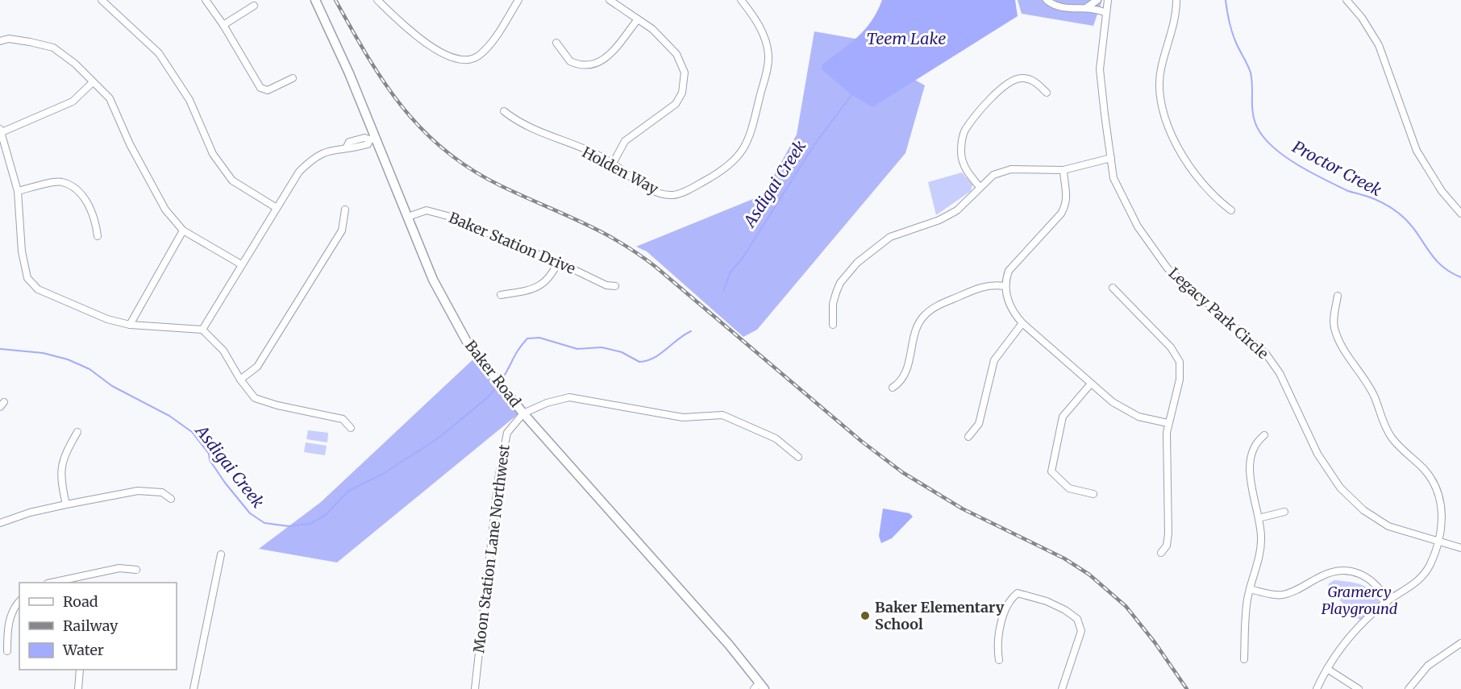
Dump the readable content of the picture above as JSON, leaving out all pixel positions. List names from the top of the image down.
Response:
{
  "streets": {
    "main road": ["Baker Road"],
    "street": [
      "Holden Way",
      "Baker Station Drive",
      "Legacy Park Circle",
      "Moon Station Lane Northwest"
    ]
  },
  "crossings": [
    ["Baker Station Drive", "Baker Road"],
    ["Baker Road", "Moon Station Lane Northwest"]
  ],
  "water": ["Teem Lake", "Proctor Creek", "Asdigai Creek"],
  "parks": ["Gramercy Playground"],
  "places": ["Baker Elementary School"],
  "legend": ["Road", "Railway", "Water"]
}
